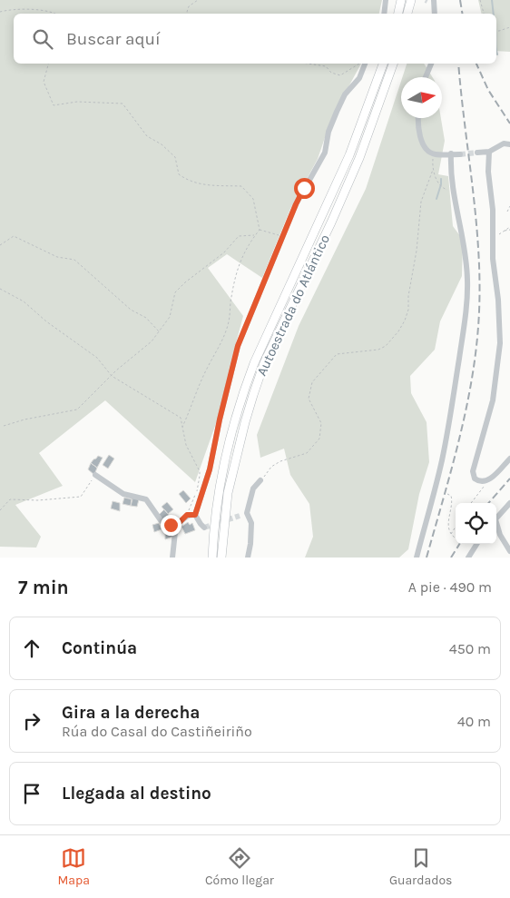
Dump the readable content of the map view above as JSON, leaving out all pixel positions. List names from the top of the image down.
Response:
{
  "streets": {
    "highway": ["Autoestrada do Atlántico"]
  },
  "north": "right",
  "page": {
    "search": "Buscar aquí",
    "heading": ["7 min", "A pie · 490 m"],
    "list": [
      ["Continúa", "450 m"],
      ["Gira a la derecha", "Rúa do Casal do Castiñeiriño", "40 m"],
      "Llegada al destino"
    ],
    "nav": ["Mapa", "Cómo llegar", "Guardados"]
  }
}
